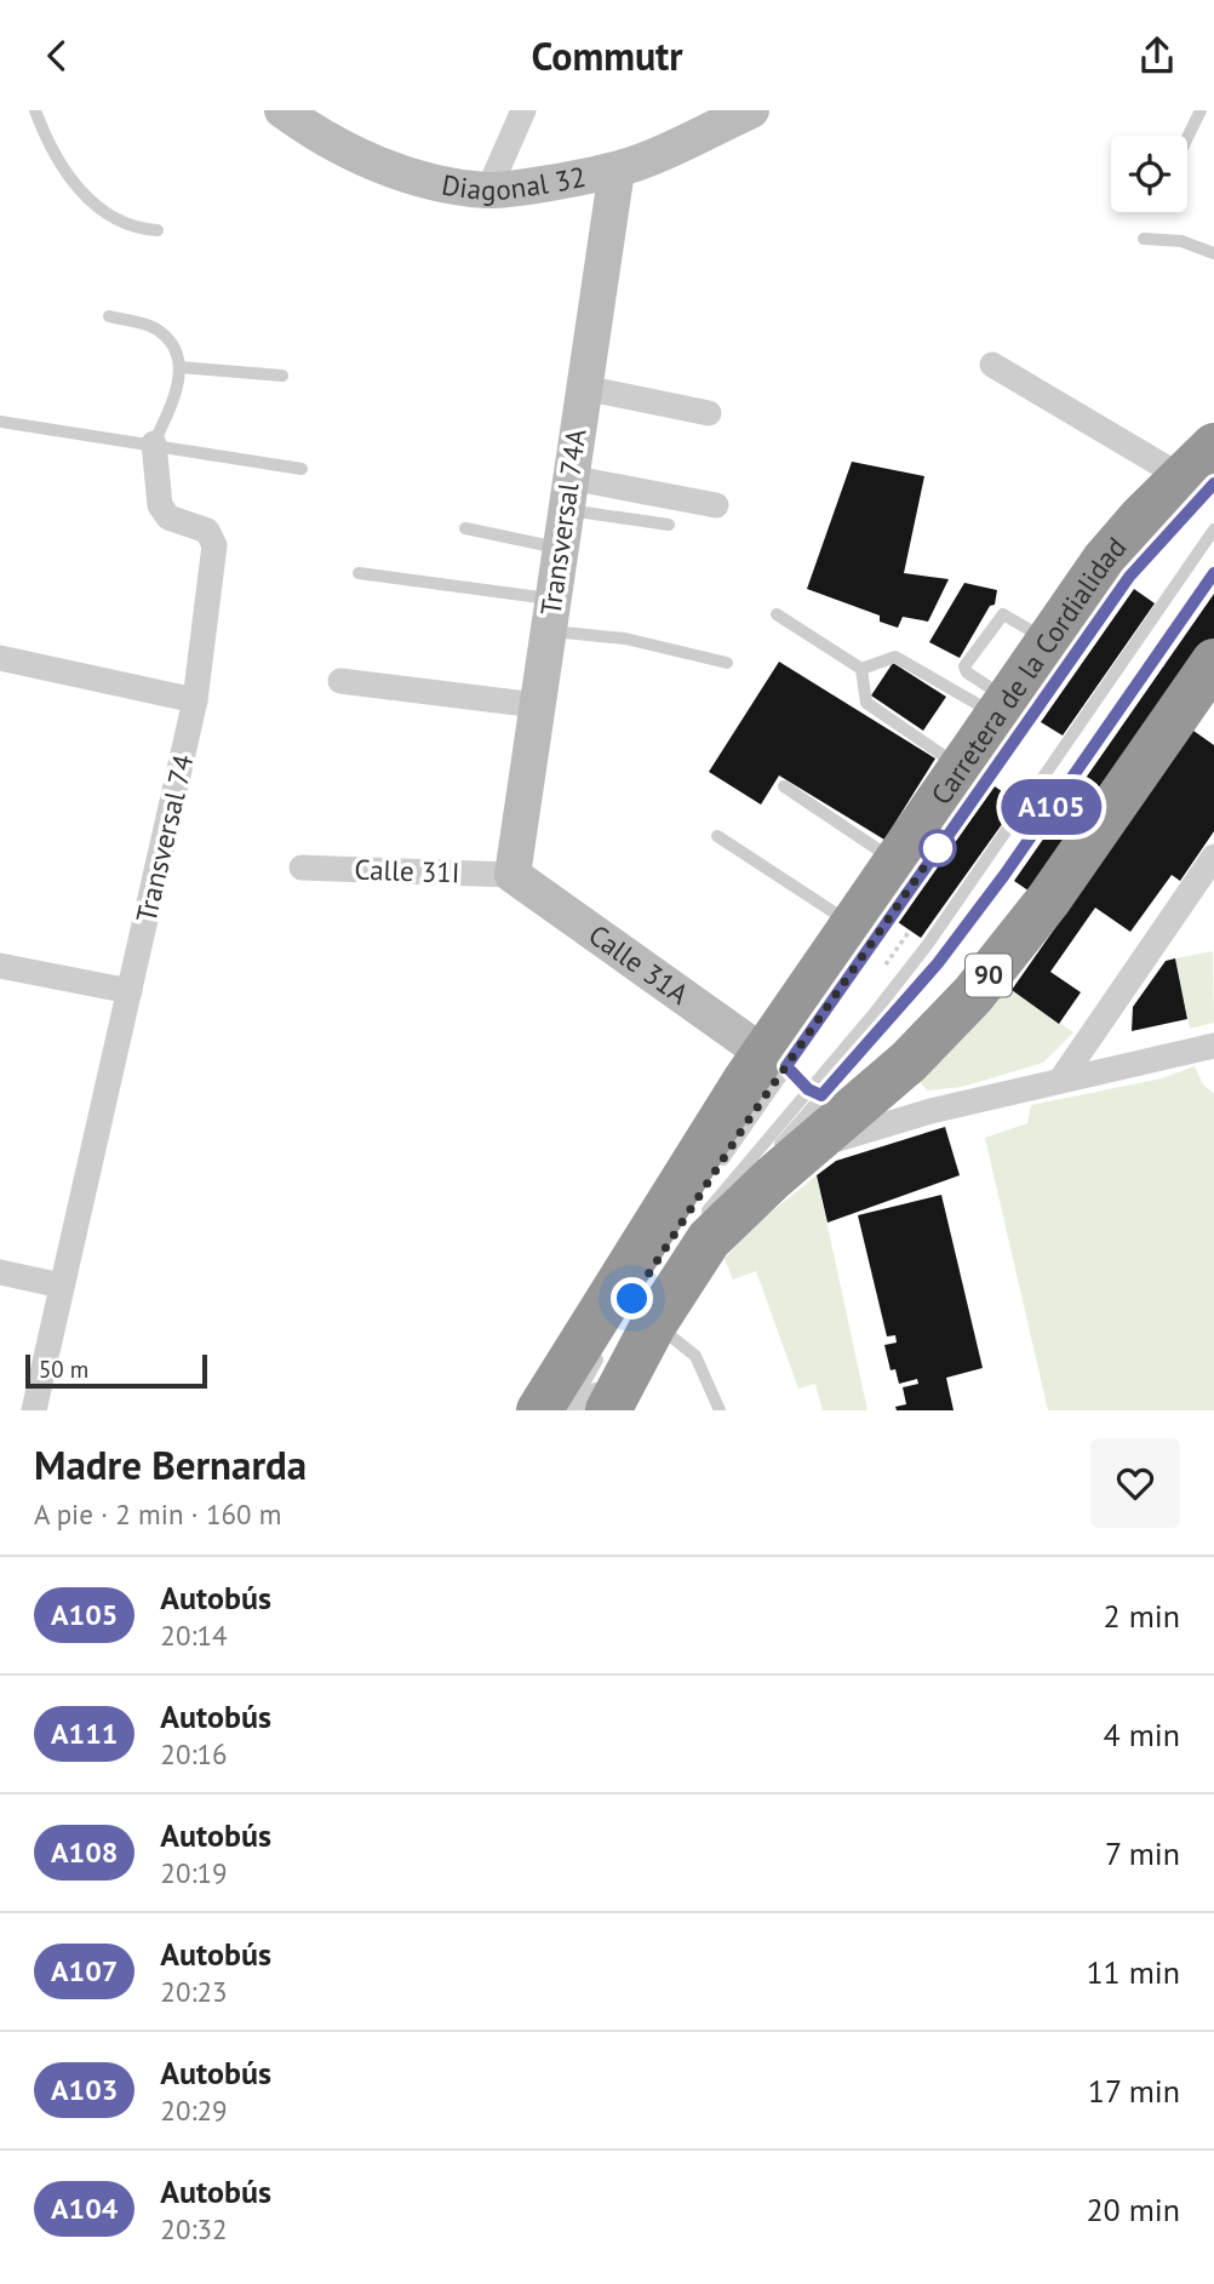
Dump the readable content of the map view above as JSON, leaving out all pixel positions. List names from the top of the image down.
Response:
{
  "streets": {
    "highway": ["Carretera de la Cordialidad", "90"],
    "street": [
      "Diagonal 32",
      "Transversal 74A",
      "Transversal 74",
      "Calle 31I",
      "Calle 31A"
    ]
  },
  "crossings": [
    ["Diagonal 32", "Transversal 74A"],
    ["Transversal 74A", "Calle 31I"],
    ["Transversal 74A", "Calle 31A"],
    ["Carretera de la Cordialidad", "Calle 31A"],
    ["Calle 31I", "Calle 31A"]
  ],
  "lines": ["bus line A105"],
  "scale_bar": "50 m",
  "page": {
    "header": "Commutr",
    "on_map": "A105",
    "scale": "50 m",
    "heading": ["Madre Bernarda", "A pie · 2 min · 160 m"],
    "list": [
      {
        "mark": "A105",
        "name": "Autobús",
        "note": "20:14",
        "value": "2 min"
      },
      {
        "mark": "A111",
        "name": "Autobús",
        "note": "20:16",
        "value": "4 min"
      },
      {
        "mark": "A108",
        "name": "Autobús",
        "note": "20:19",
        "value": "7 min"
      },
      {
        "mark": "A107",
        "name": "Autobús",
        "note": "20:23",
        "value": "11 min"
      },
      {
        "mark": "A103",
        "name": "Autobús",
        "note": "20:29",
        "value": "17 min"
      },
      {
        "mark": "A104",
        "name": "Autobús",
        "note": "20:32",
        "value": "20 min"
      }
    ]
  }
}
